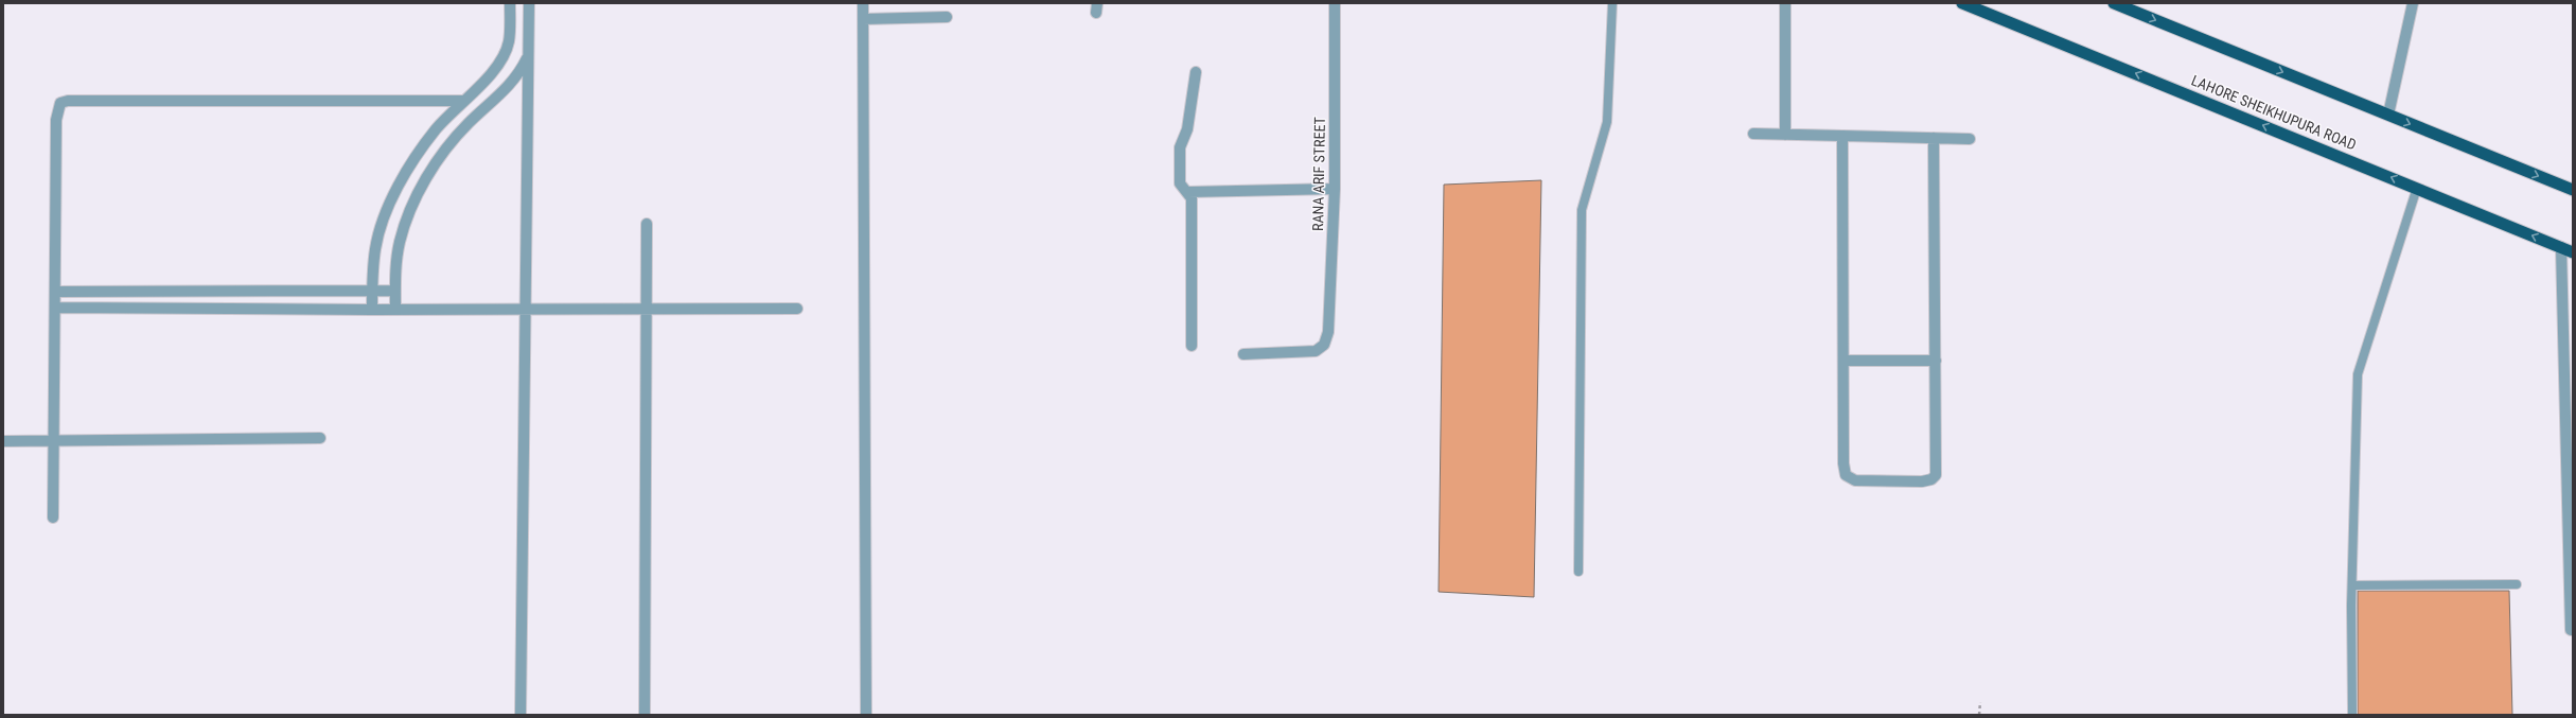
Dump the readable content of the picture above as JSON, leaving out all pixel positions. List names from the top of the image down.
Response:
{
  "streets": {
    "highway": ["LAHORE SHEIKHUPURA ROAD"],
    "street": ["RANA ARIF STREET"]
  }
}
